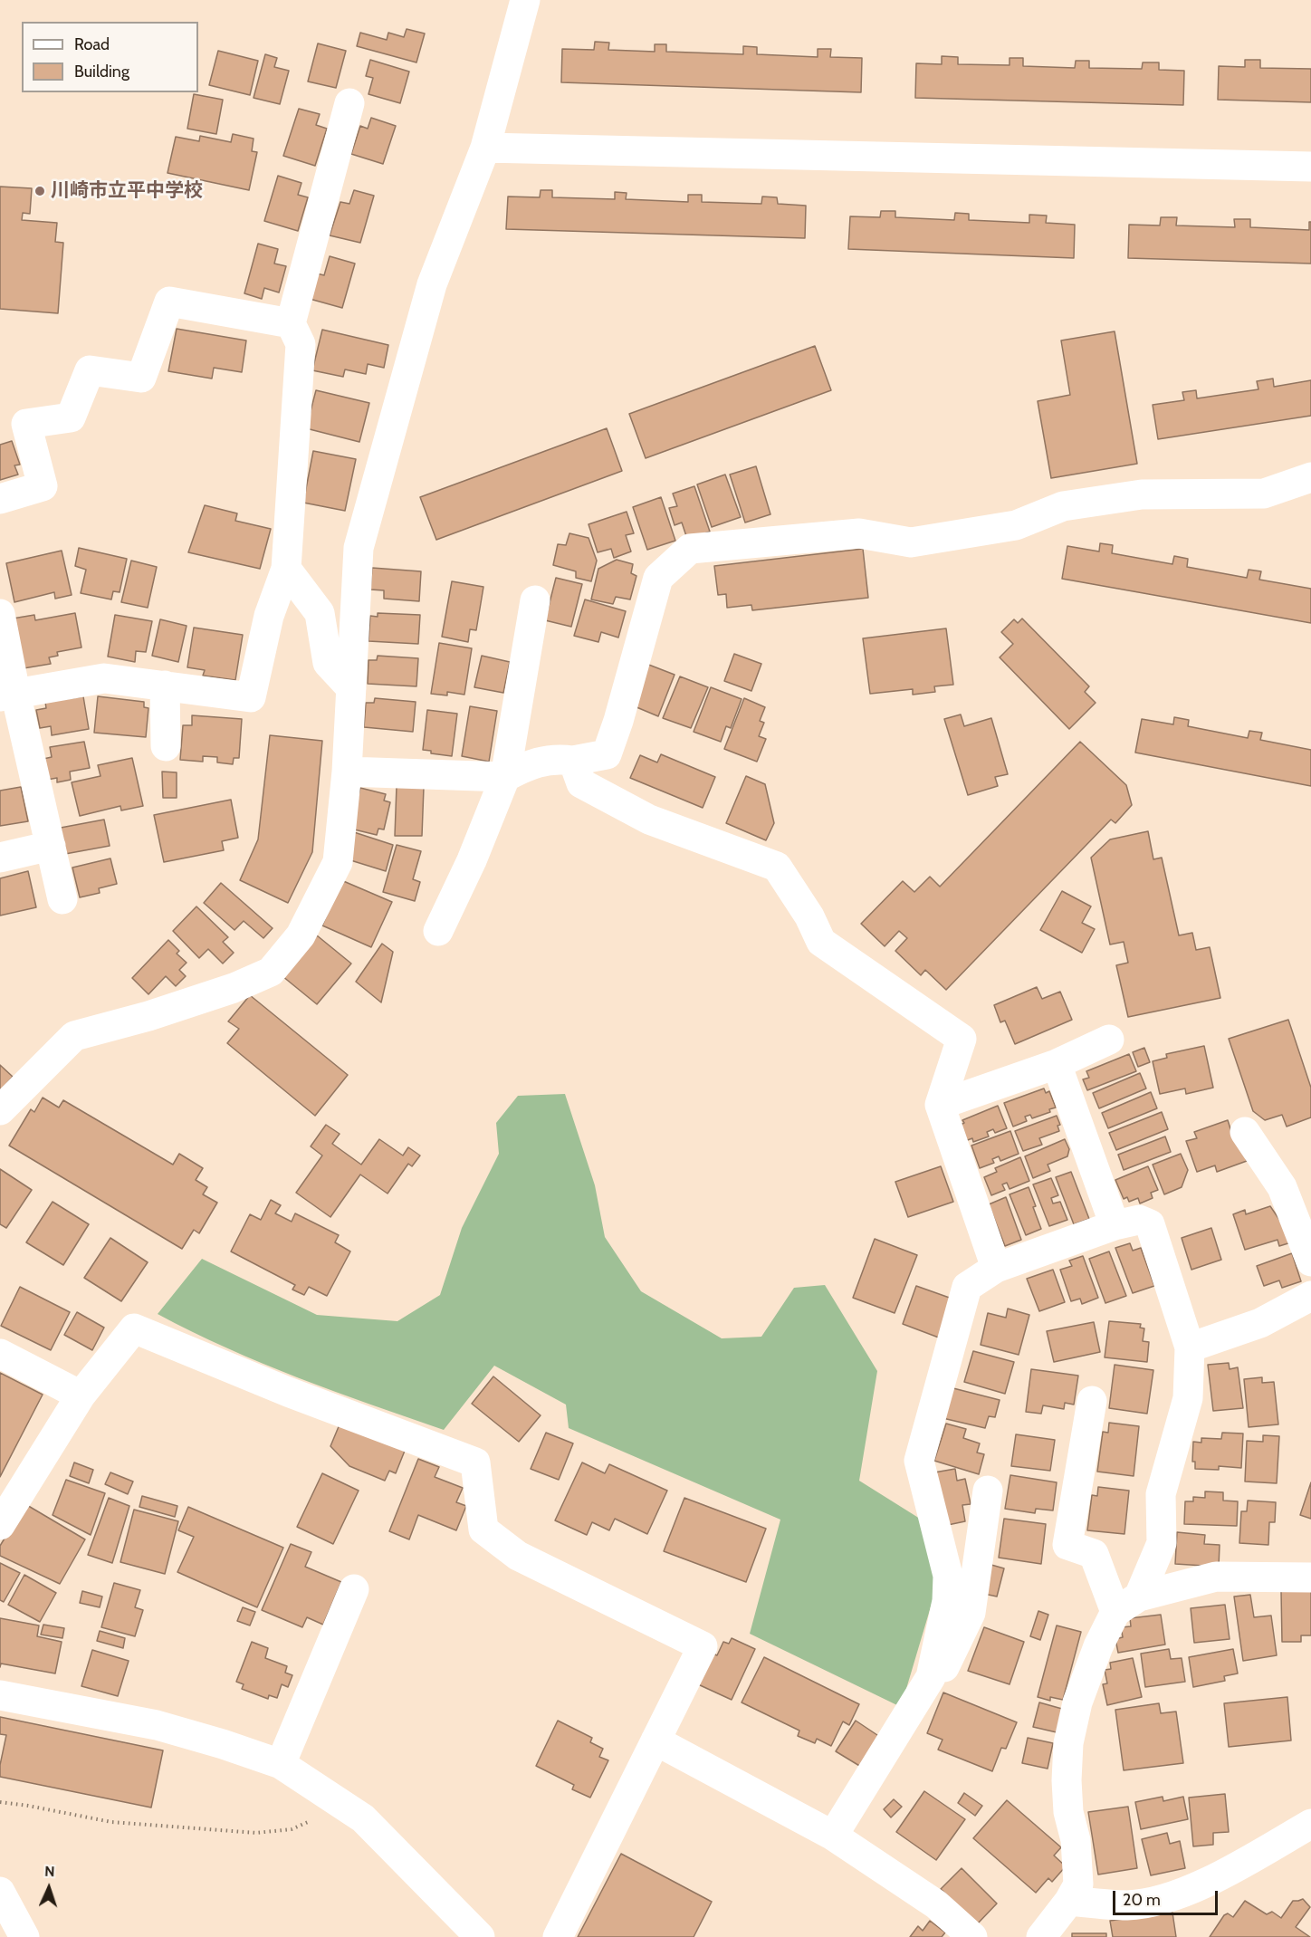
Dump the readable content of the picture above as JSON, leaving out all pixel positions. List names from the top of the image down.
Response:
{
  "places": ["川崎市立平中学校"],
  "legend": ["Road", "Building"],
  "scale_bar": "20 m",
  "north": "top"
}
